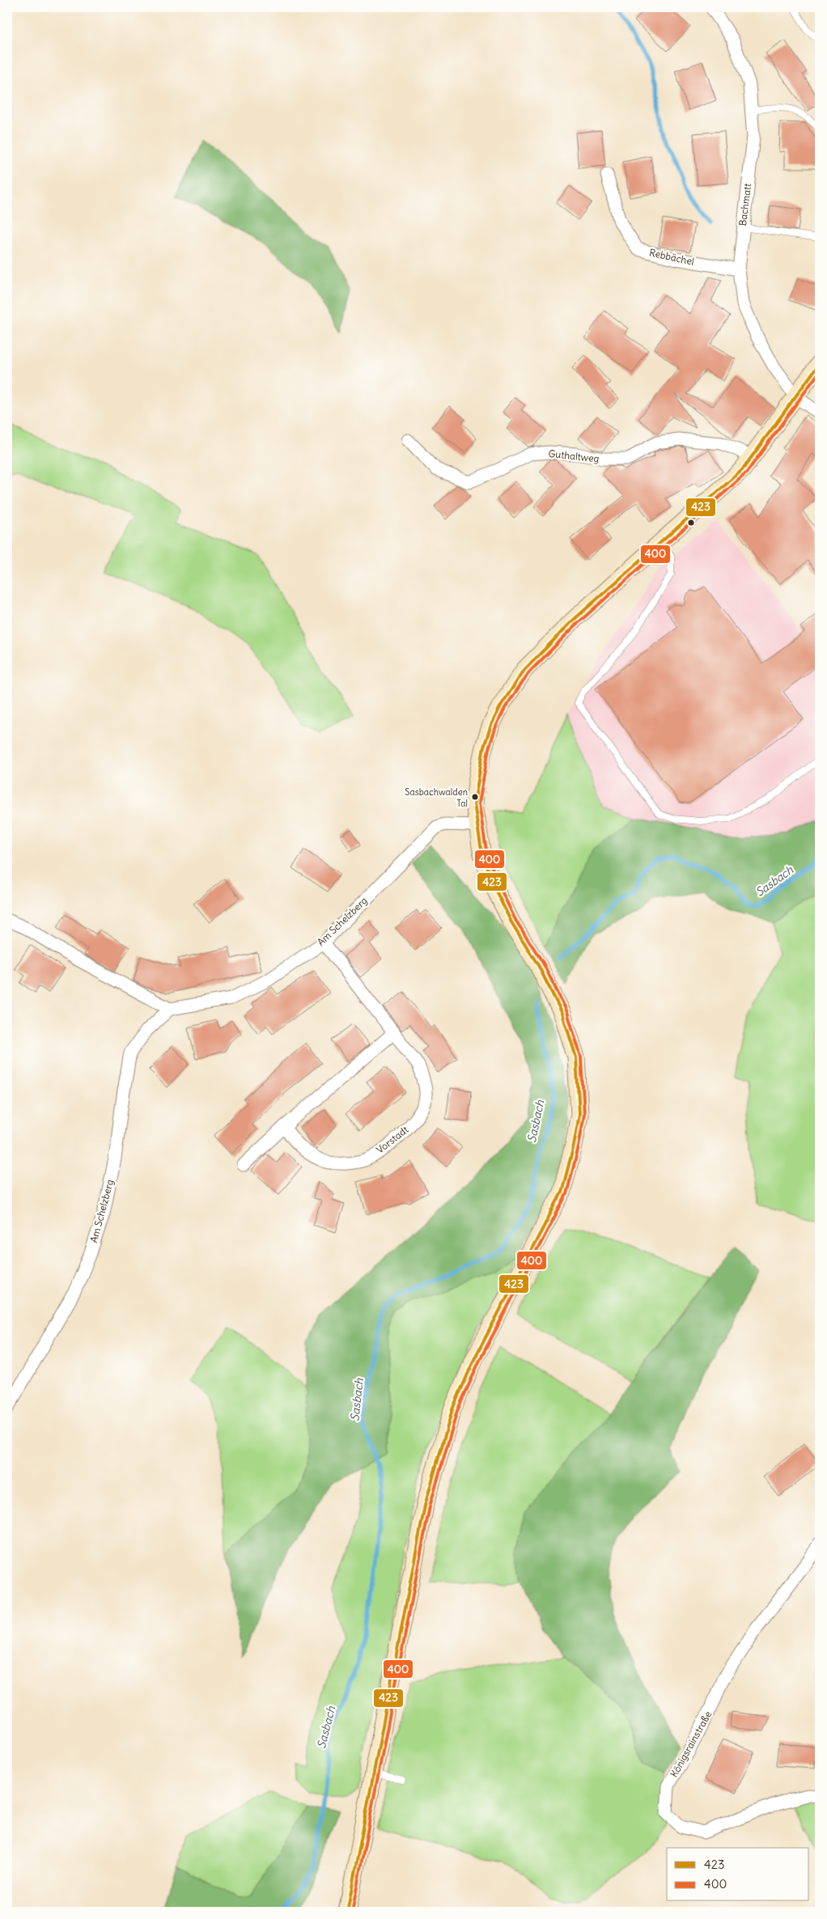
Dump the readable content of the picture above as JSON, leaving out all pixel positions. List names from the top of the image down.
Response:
{
  "streets": {
    "street": [
      "Bachmatt",
      "Rebbächel",
      "Guthaltweg",
      "Am Schelzberg",
      "Vorstadt",
      "Königsrainstraße"
    ]
  },
  "crossings": [
    ["Bachmatt", "Rebbächel"],
    ["Am Schelzberg", "Vorstadt"]
  ],
  "water": ["Sasbach"],
  "places": ["Sasbachwalden Tal"],
  "lines": ["transit line 423", "transit line 400"],
  "legend": ["423", "400"]
}
